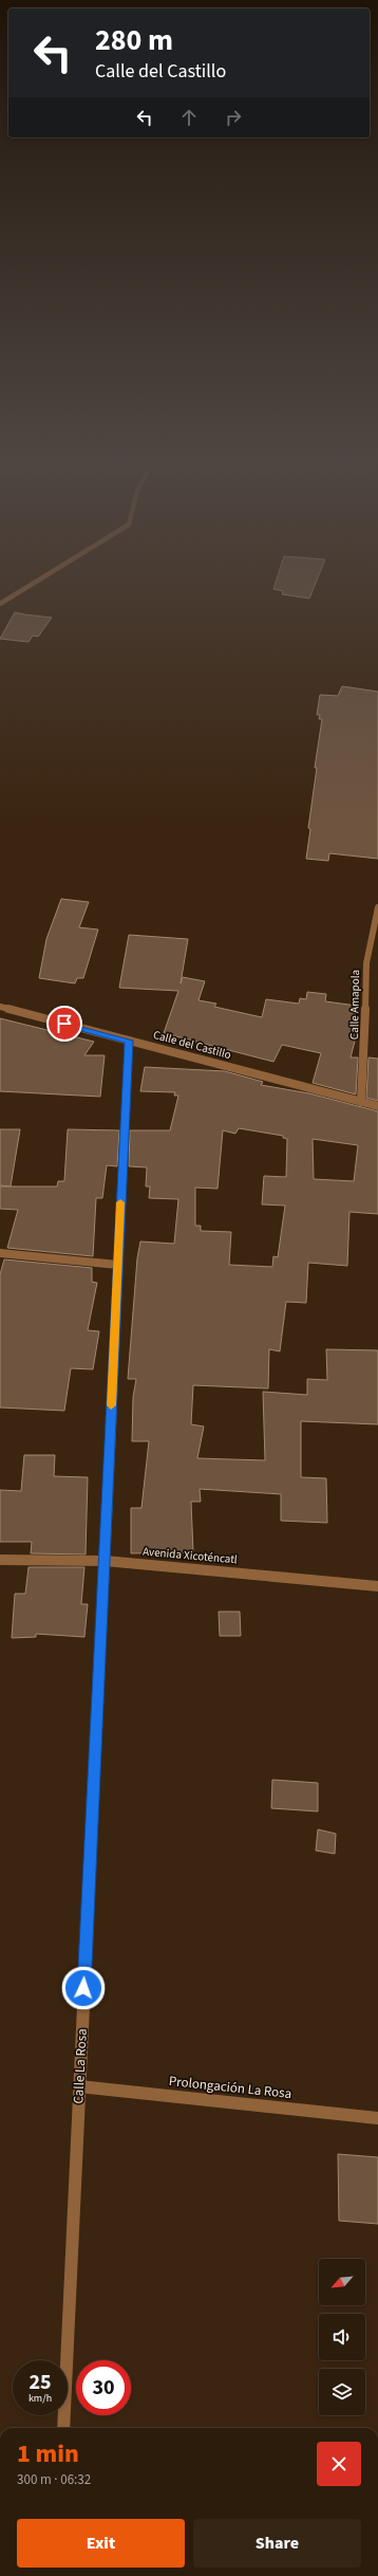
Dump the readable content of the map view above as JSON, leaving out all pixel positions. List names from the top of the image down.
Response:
{
  "streets": {
    "street": [
      "Calle Amapola",
      "Calle del Castillo",
      "Avenida Xicoténcatl",
      "Calle La Rosa",
      "Prolongación La Rosa"
    ]
  },
  "crossings": [
    ["Calle Amapola", "Calle del Castillo"],
    ["Calle del Castillo", "Calle La Rosa"],
    ["Avenida Xicoténcatl", "Calle La Rosa"],
    ["Calle La Rosa", "Prolongación La Rosa"]
  ],
  "north": "bottom left",
  "page": {
    "turn": ["280 m", "Calle del Castillo"],
    "speed": "25 km/h",
    "limit": "30",
    "heading": ["1 min", "300 m · 06:32"],
    "buttons": ["Exit", "Share"]
  }
}
